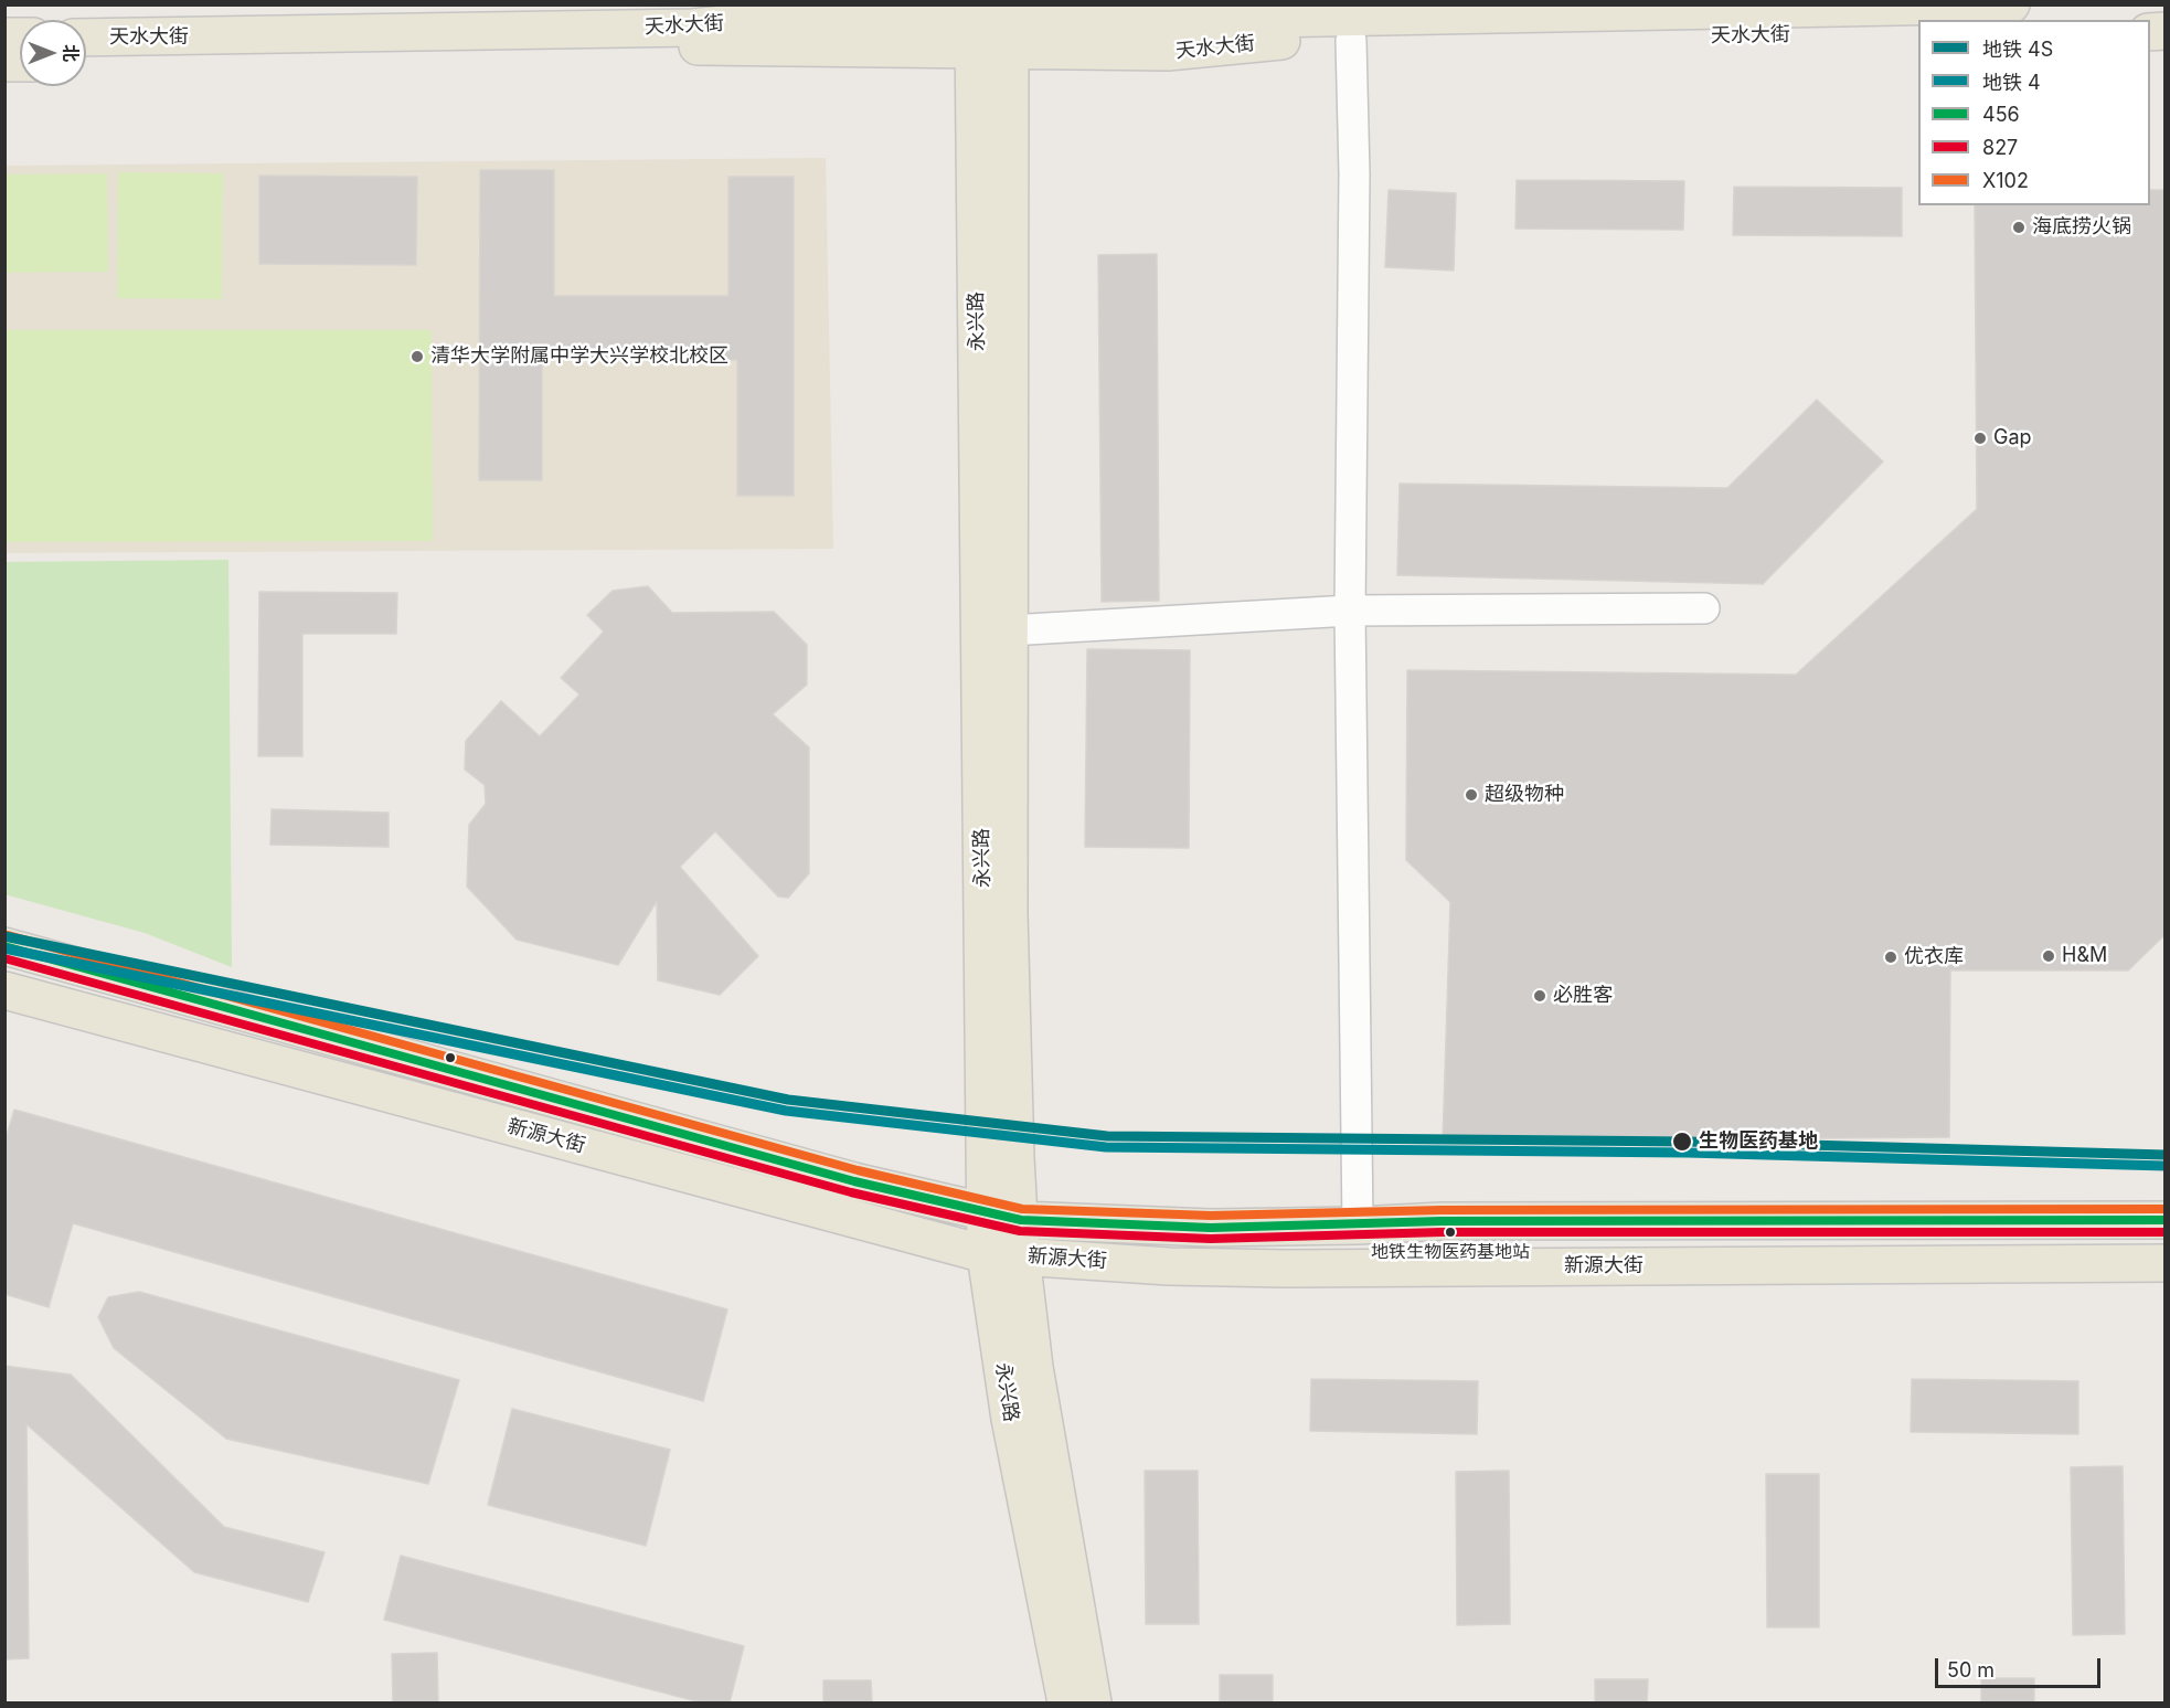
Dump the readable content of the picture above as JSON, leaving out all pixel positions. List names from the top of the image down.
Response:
{
  "streets": {
    "main road": ["天水大街", "永兴路", "新源大街"]
  },
  "crossings": [
    ["天水大街", "永兴路"],
    ["永兴路", "新源大街"]
  ],
  "places": [
    "海底捞火锅",
    "清华大学附属中学大兴学校北校区",
    "Gap",
    "超级物种",
    "H&M",
    "优衣库",
    "必胜客",
    "生物医药基地",
    "地铁生物医药基地站"
  ],
  "lines": [
    "transit line X102",
    "metro line 4S",
    "transit line 456",
    "metro line 4",
    "transit line 827"
  ],
  "legend": [
    "地铁 4S",
    "地铁 4",
    "456",
    "827",
    "X102"
  ],
  "scale_bar": "50 m",
  "north": "right"
}
